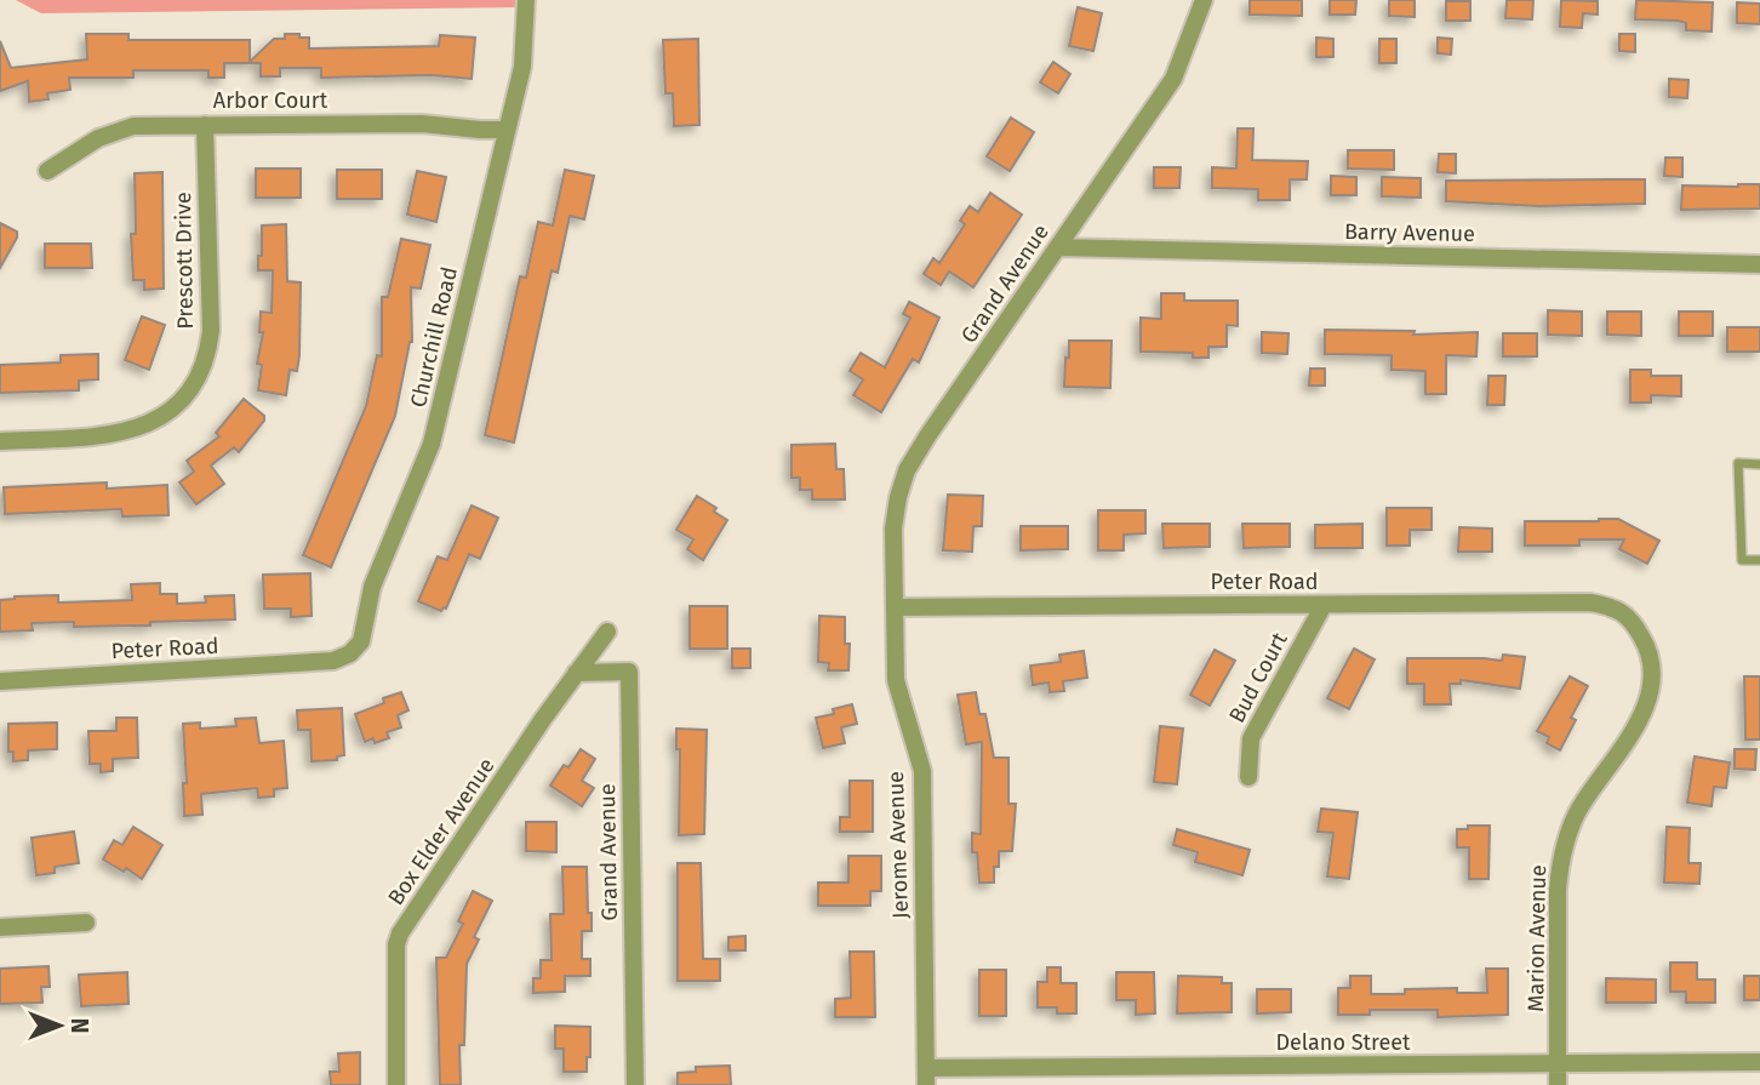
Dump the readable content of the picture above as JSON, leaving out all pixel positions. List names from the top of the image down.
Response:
{
  "streets": {
    "street": [
      "Arbor Court",
      "Barry Avenue",
      "Prescott Drive",
      "Grand Avenue",
      "Churchill Road",
      "Peter Road",
      "Bud Court",
      "Box Elder Avenue",
      "Jerome Avenue",
      "Marion Avenue",
      "Delano Street"
    ]
  },
  "crossings": [
    ["Arbor Court", "Prescott Drive"],
    ["Arbor Court", "Churchill Road"],
    ["Barry Avenue", "Grand Avenue"],
    ["Grand Avenue", "Peter Road"],
    ["Grand Avenue", "Box Elder Avenue"],
    ["Grand Avenue", "Jerome Avenue"],
    ["Churchill Road", "Peter Road"],
    ["Peter Road", "Bud Court"],
    ["Peter Road", "Jerome Avenue"],
    ["Peter Road", "Marion Avenue"],
    ["Jerome Avenue", "Delano Street"],
    ["Marion Avenue", "Delano Street"]
  ],
  "north": "right"
}
